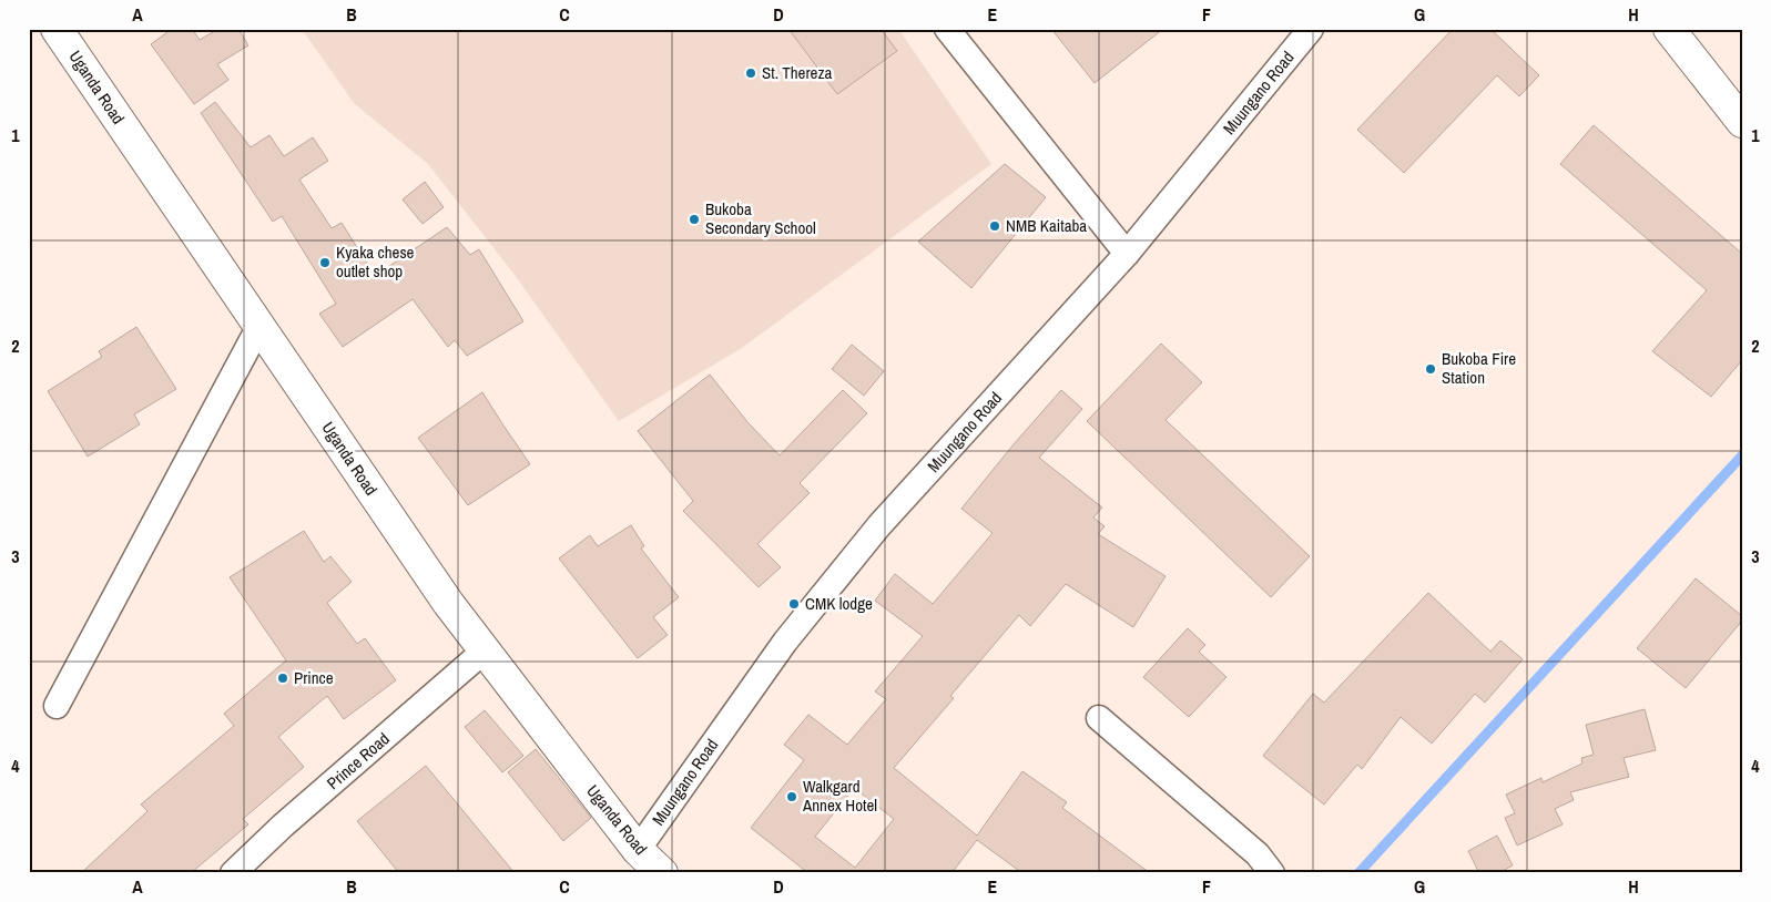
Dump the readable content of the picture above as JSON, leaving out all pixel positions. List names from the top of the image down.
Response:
{
  "streets": {
    "main road": ["Uganda Road"],
    "street": ["Muungano Road", "Prince Road"]
  },
  "crossings": [
    ["Uganda Road", "Muungano Road"],
    ["Uganda Road", "Prince Road"]
  ],
  "places": [
    "St. Thereza",
    "Bukoba Secondary School",
    "NMB Kaitaba",
    "Kyaka chese outlet shop",
    "Bukoba Fire Station",
    "CMK lodge",
    "Prince",
    "Walkgard Annex Hotel"
  ],
  "grid": {
    "columns": [
      "A",
      "B",
      "C",
      "D",
      "E",
      "F",
      "G",
      "H"
    ],
    "rows": [
      "1",
      "2",
      "3",
      "4"
    ]
  }
}
